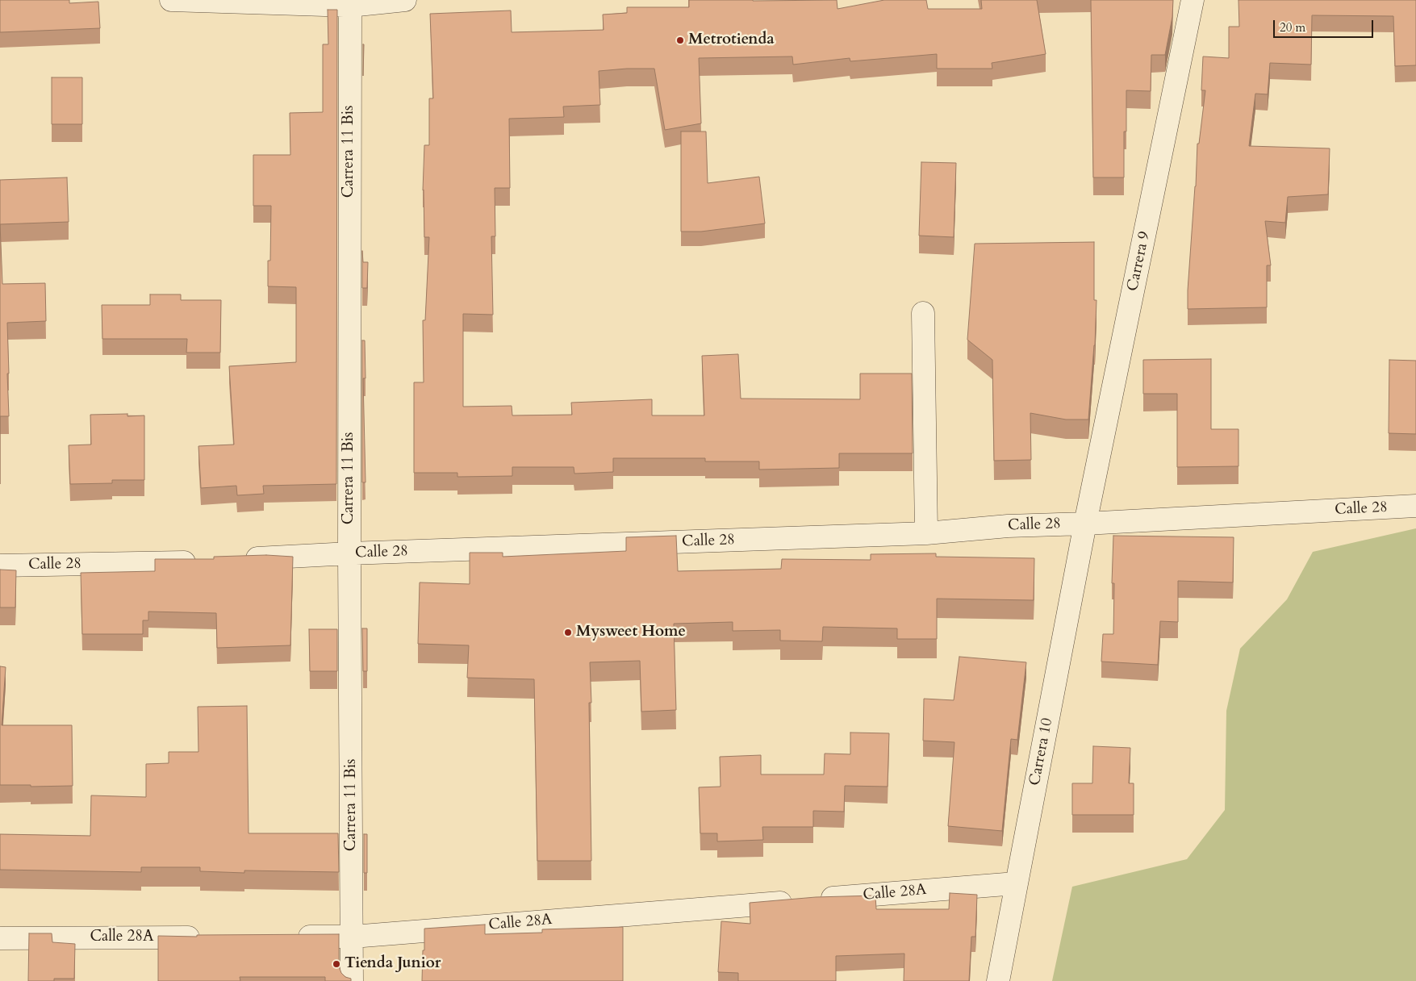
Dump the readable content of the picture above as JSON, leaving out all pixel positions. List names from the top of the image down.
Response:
{
  "streets": {
    "street": [
      "Carrera 11 Bis",
      "Carrera 9",
      "Calle 28",
      "Carrera 10",
      "Calle 28A"
    ]
  },
  "crossings": [
    ["Carrera 11 Bis", "Calle 28"],
    ["Carrera 11 Bis", "Calle 28A"],
    ["Carrera 9", "Calle 28"],
    ["Carrera 9", "Carrera 10"],
    ["Calle 28", "Carrera 10"],
    ["Carrera 10", "Calle 28A"]
  ],
  "places": ["Metrotienda", "Mysweet Home", "Tienda Junior"],
  "scale_bar": "20 m"
}
